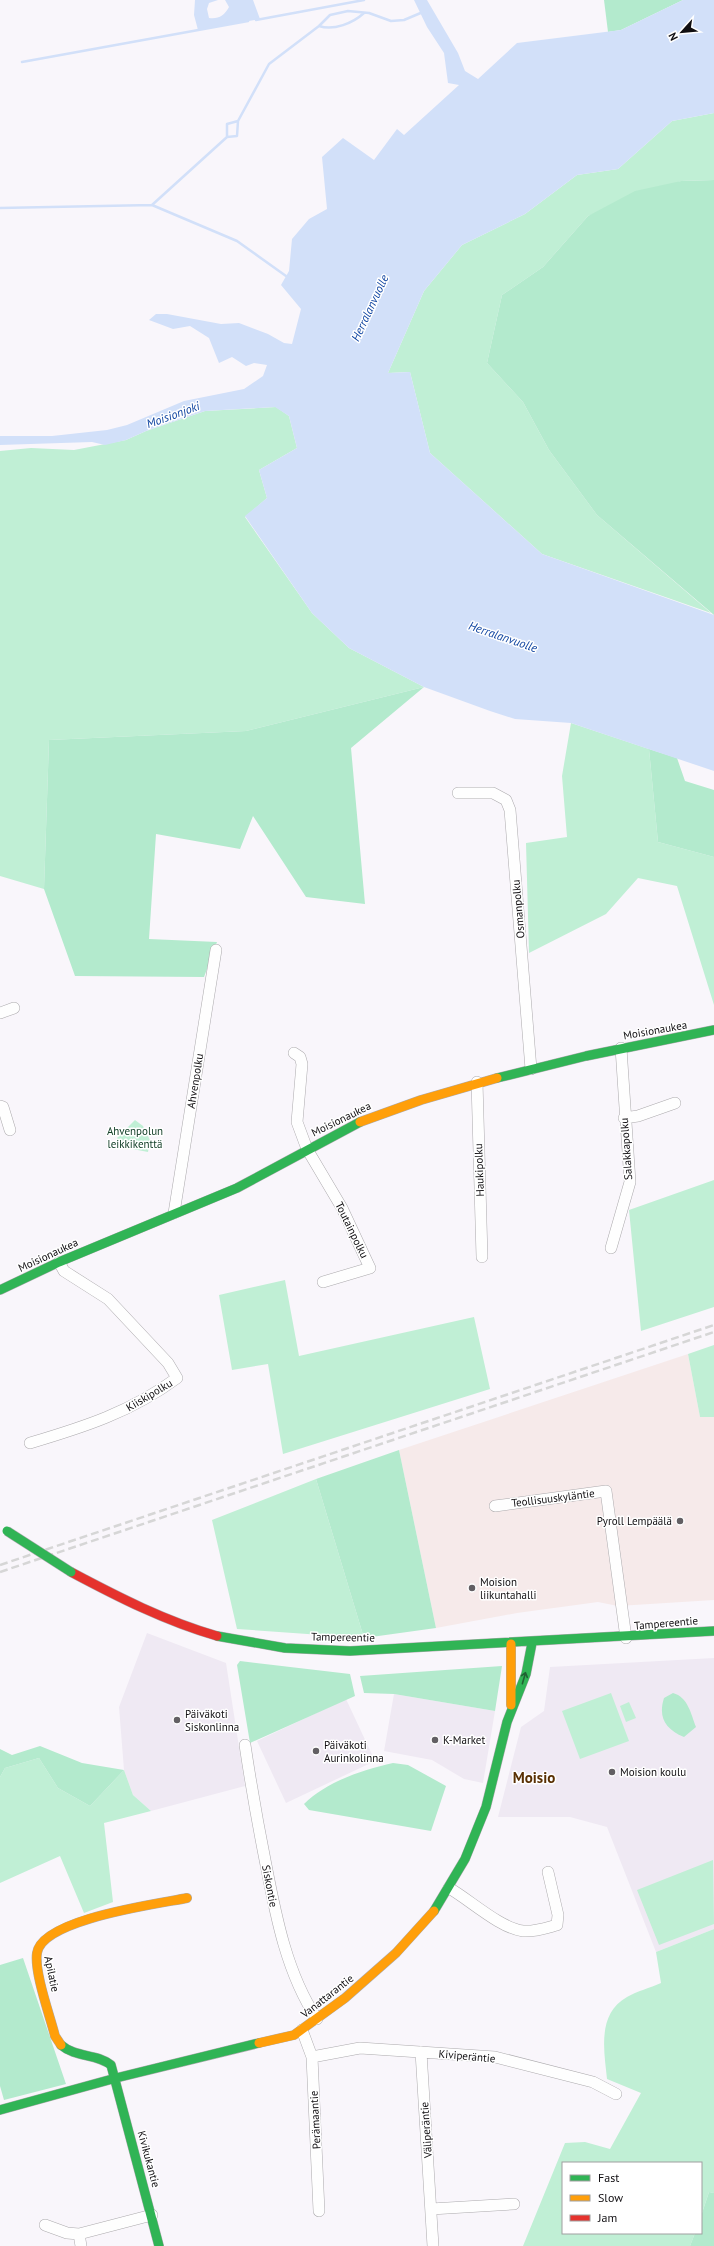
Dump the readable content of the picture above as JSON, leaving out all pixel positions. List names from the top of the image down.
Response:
{
  "streets": {
    "street": [
      "Osmanpolku",
      "Moisionaukea",
      "Ahvenpolku",
      "Salakkapolku",
      "Haukipolku",
      "Toutainpolku",
      "Kiiskipolku",
      "Teollisuuskyläntie",
      "Tampereentie",
      "Siskontie",
      "Apilatie",
      "Vanattarantie",
      "Kiviperäntie",
      "Perämaantie",
      "Väliperäntie",
      "Kivikukantie"
    ]
  },
  "crossings": [
    ["Osmanpolku", "Moisionaukea"],
    ["Moisionaukea", "Ahvenpolku"],
    ["Moisionaukea", "Salakkapolku"],
    ["Moisionaukea", "Haukipolku"],
    ["Moisionaukea", "Toutainpolku"],
    ["Moisionaukea", "Kiiskipolku"],
    ["Teollisuuskyläntie", "Tampereentie"],
    ["Tampereentie", "Vanattarantie"],
    ["Siskontie", "Vanattarantie"],
    ["Apilatie", "Vanattarantie"],
    ["Apilatie", "Kivikukantie"],
    ["Vanattarantie", "Perämaantie"],
    ["Vanattarantie", "Kivikukantie"],
    ["Kiviperäntie", "Perämaantie"],
    ["Kiviperäntie", "Väliperäntie"]
  ],
  "districts": ["Moisio"],
  "water": ["Herralanvuolle", "Moisionjoki"],
  "parks": ["Ahvenpolun leikkikenttä"],
  "places": [
    "Pyroll Lempäälä",
    "Moision liikuntahalli",
    "Päiväkoti Siskonlinna",
    "K-Market",
    "Päiväkoti Aurinkolinna",
    "Moision koulu"
  ],
  "legend": ["Fast", "Slow", "Jam"],
  "north": "bottom left"
}
